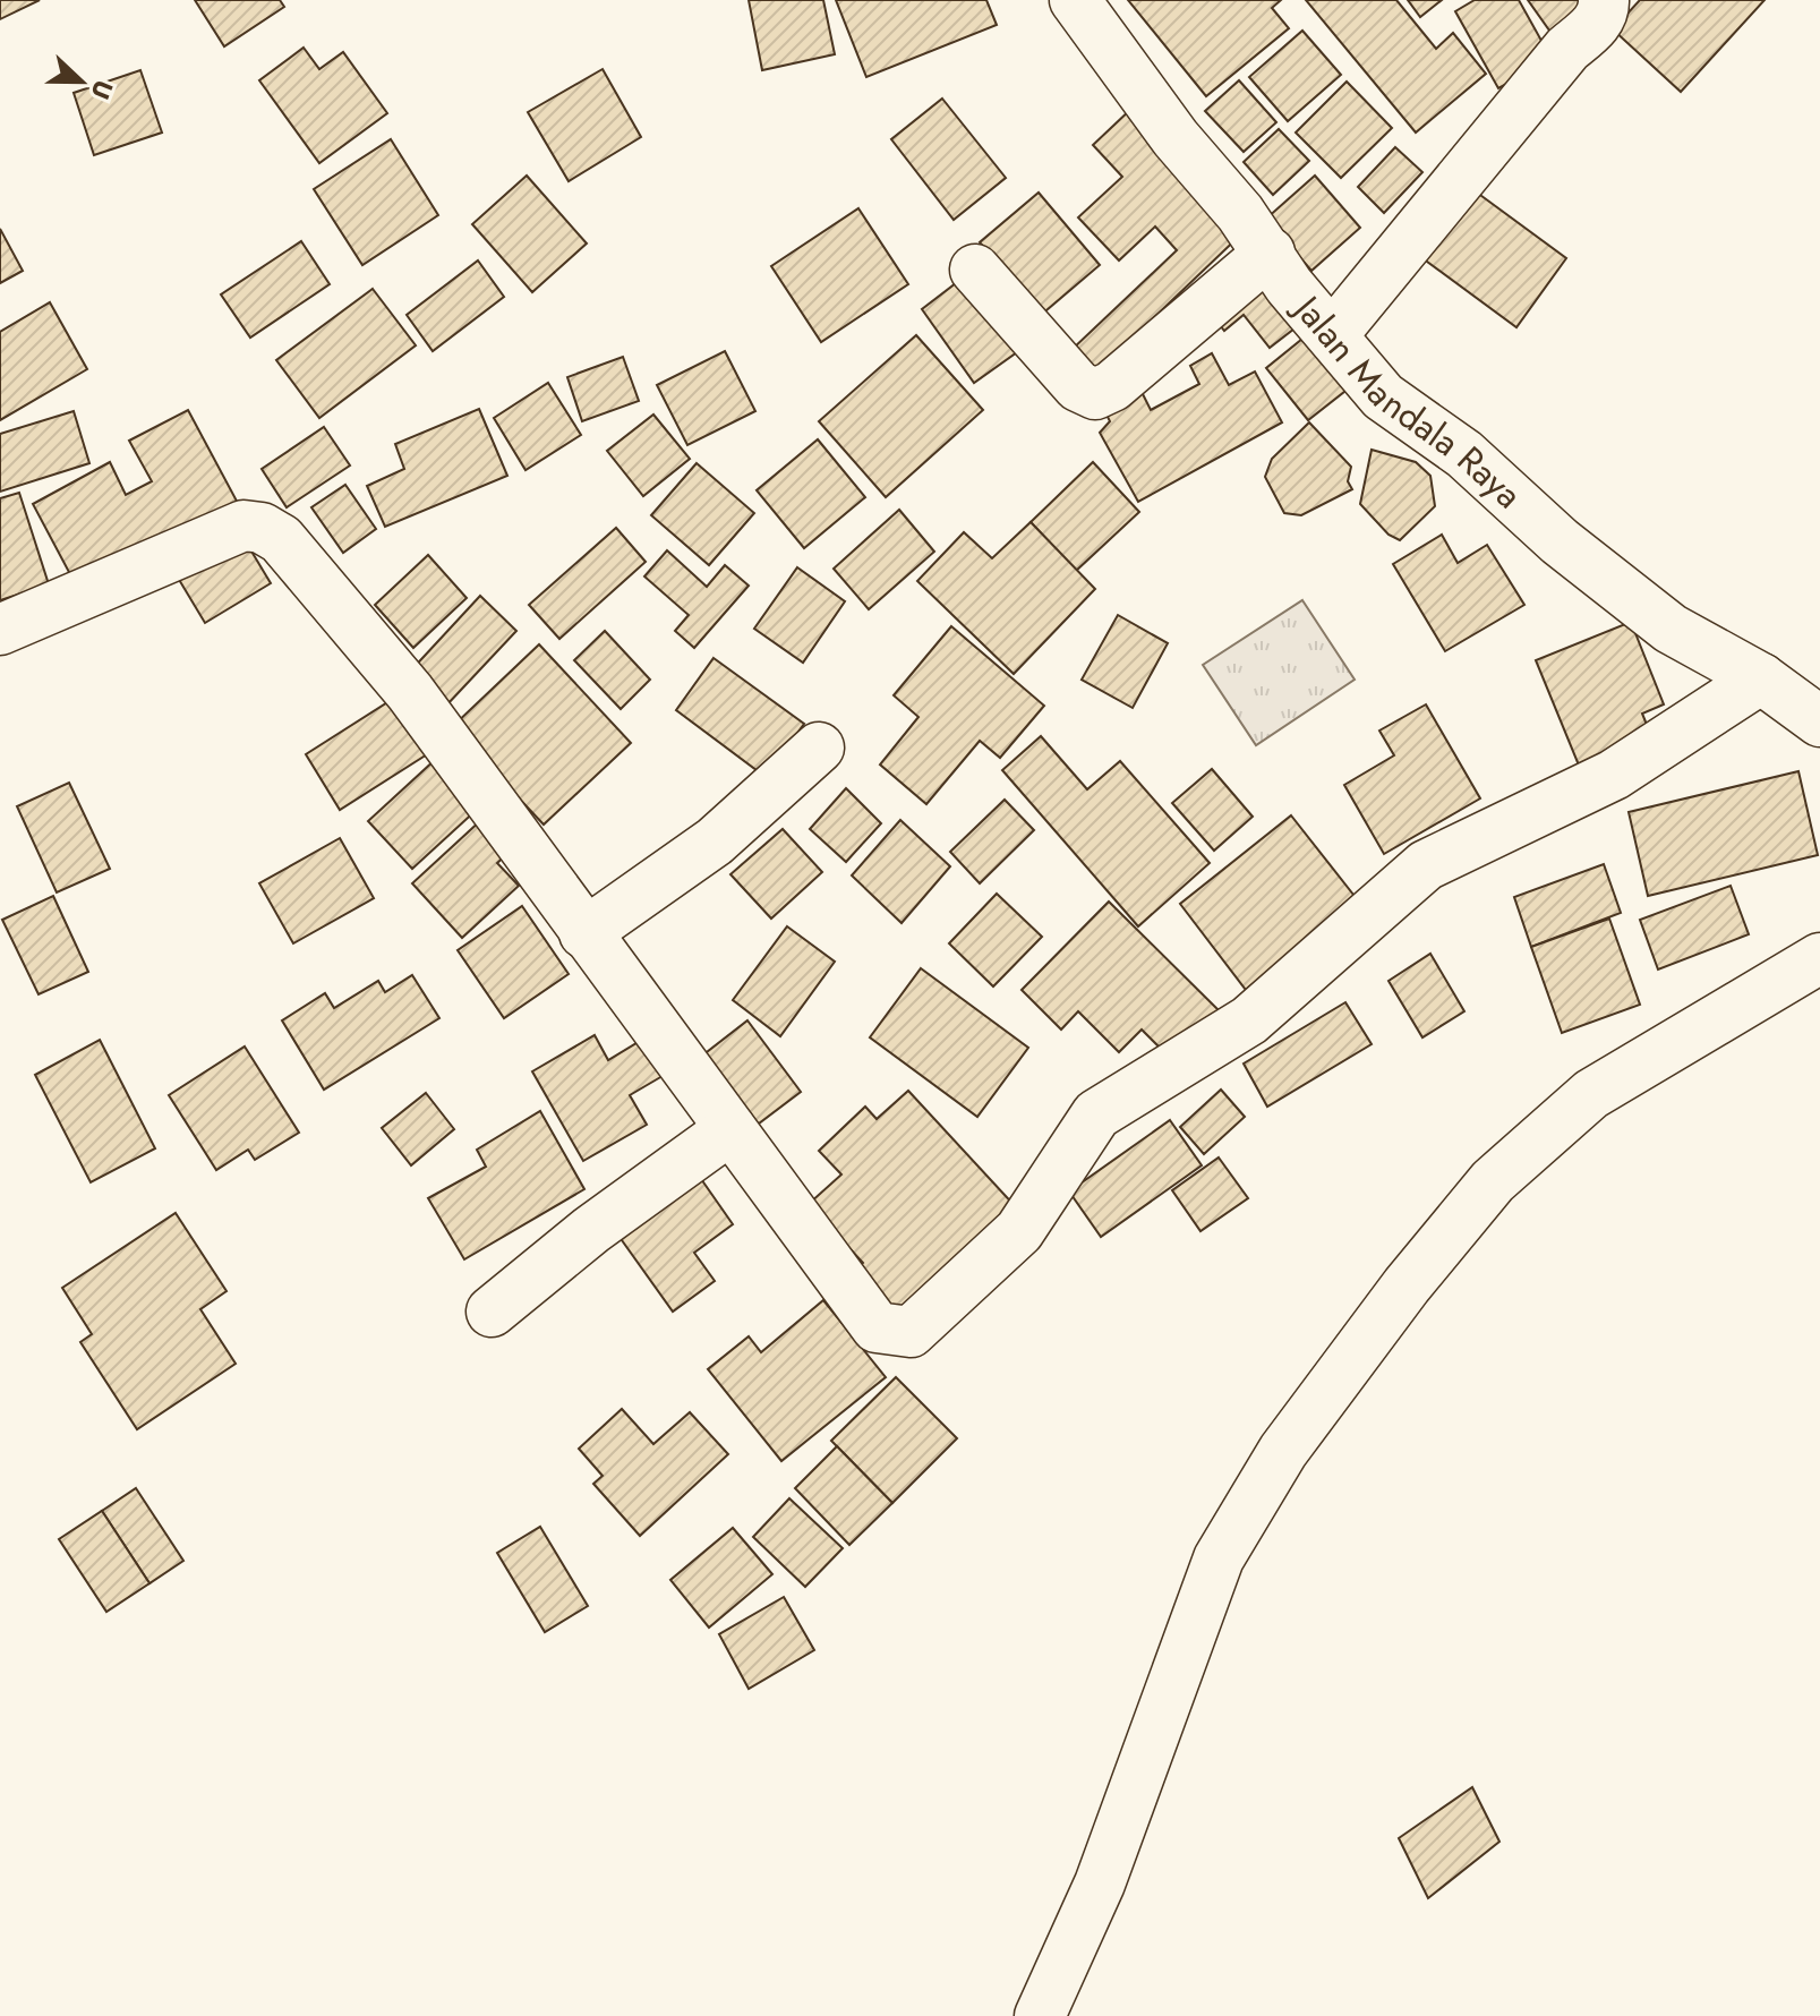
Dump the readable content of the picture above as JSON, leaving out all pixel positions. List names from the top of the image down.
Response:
{
  "streets": {
    "street": ["Jalan Mandala Raya"]
  },
  "north": "right"
}
